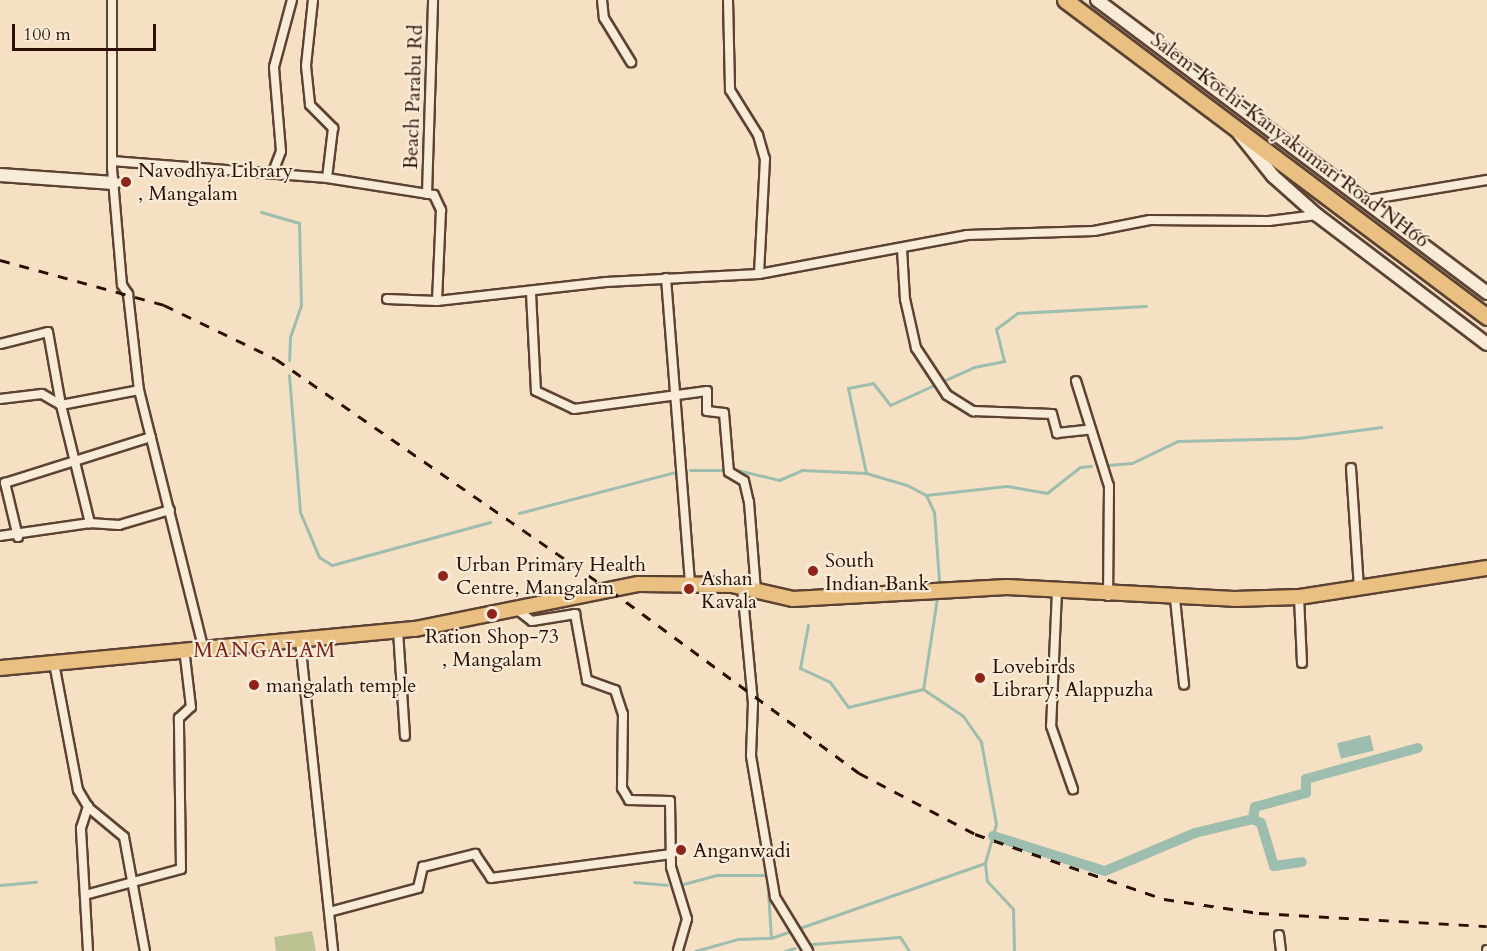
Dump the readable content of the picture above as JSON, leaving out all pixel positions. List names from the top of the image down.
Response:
{
  "streets": {
    "highway": ["Salem-Kochi-Kanyakumari Road NH66"],
    "street": ["Beach Parabu Rd"]
  },
  "districts": ["MANGALAM"],
  "places": [
    "Navodhya Library , Mangalam",
    "South Indian Bank",
    "Urban Primary Health Centre, Mangalam",
    "Ashan Kavala",
    "Ration Shop-73 , Mangalam",
    "Lovebirds Library, Alappuzha",
    "mangalath temple",
    "Anganwadi"
  ],
  "scale_bar": "100 m"
}
